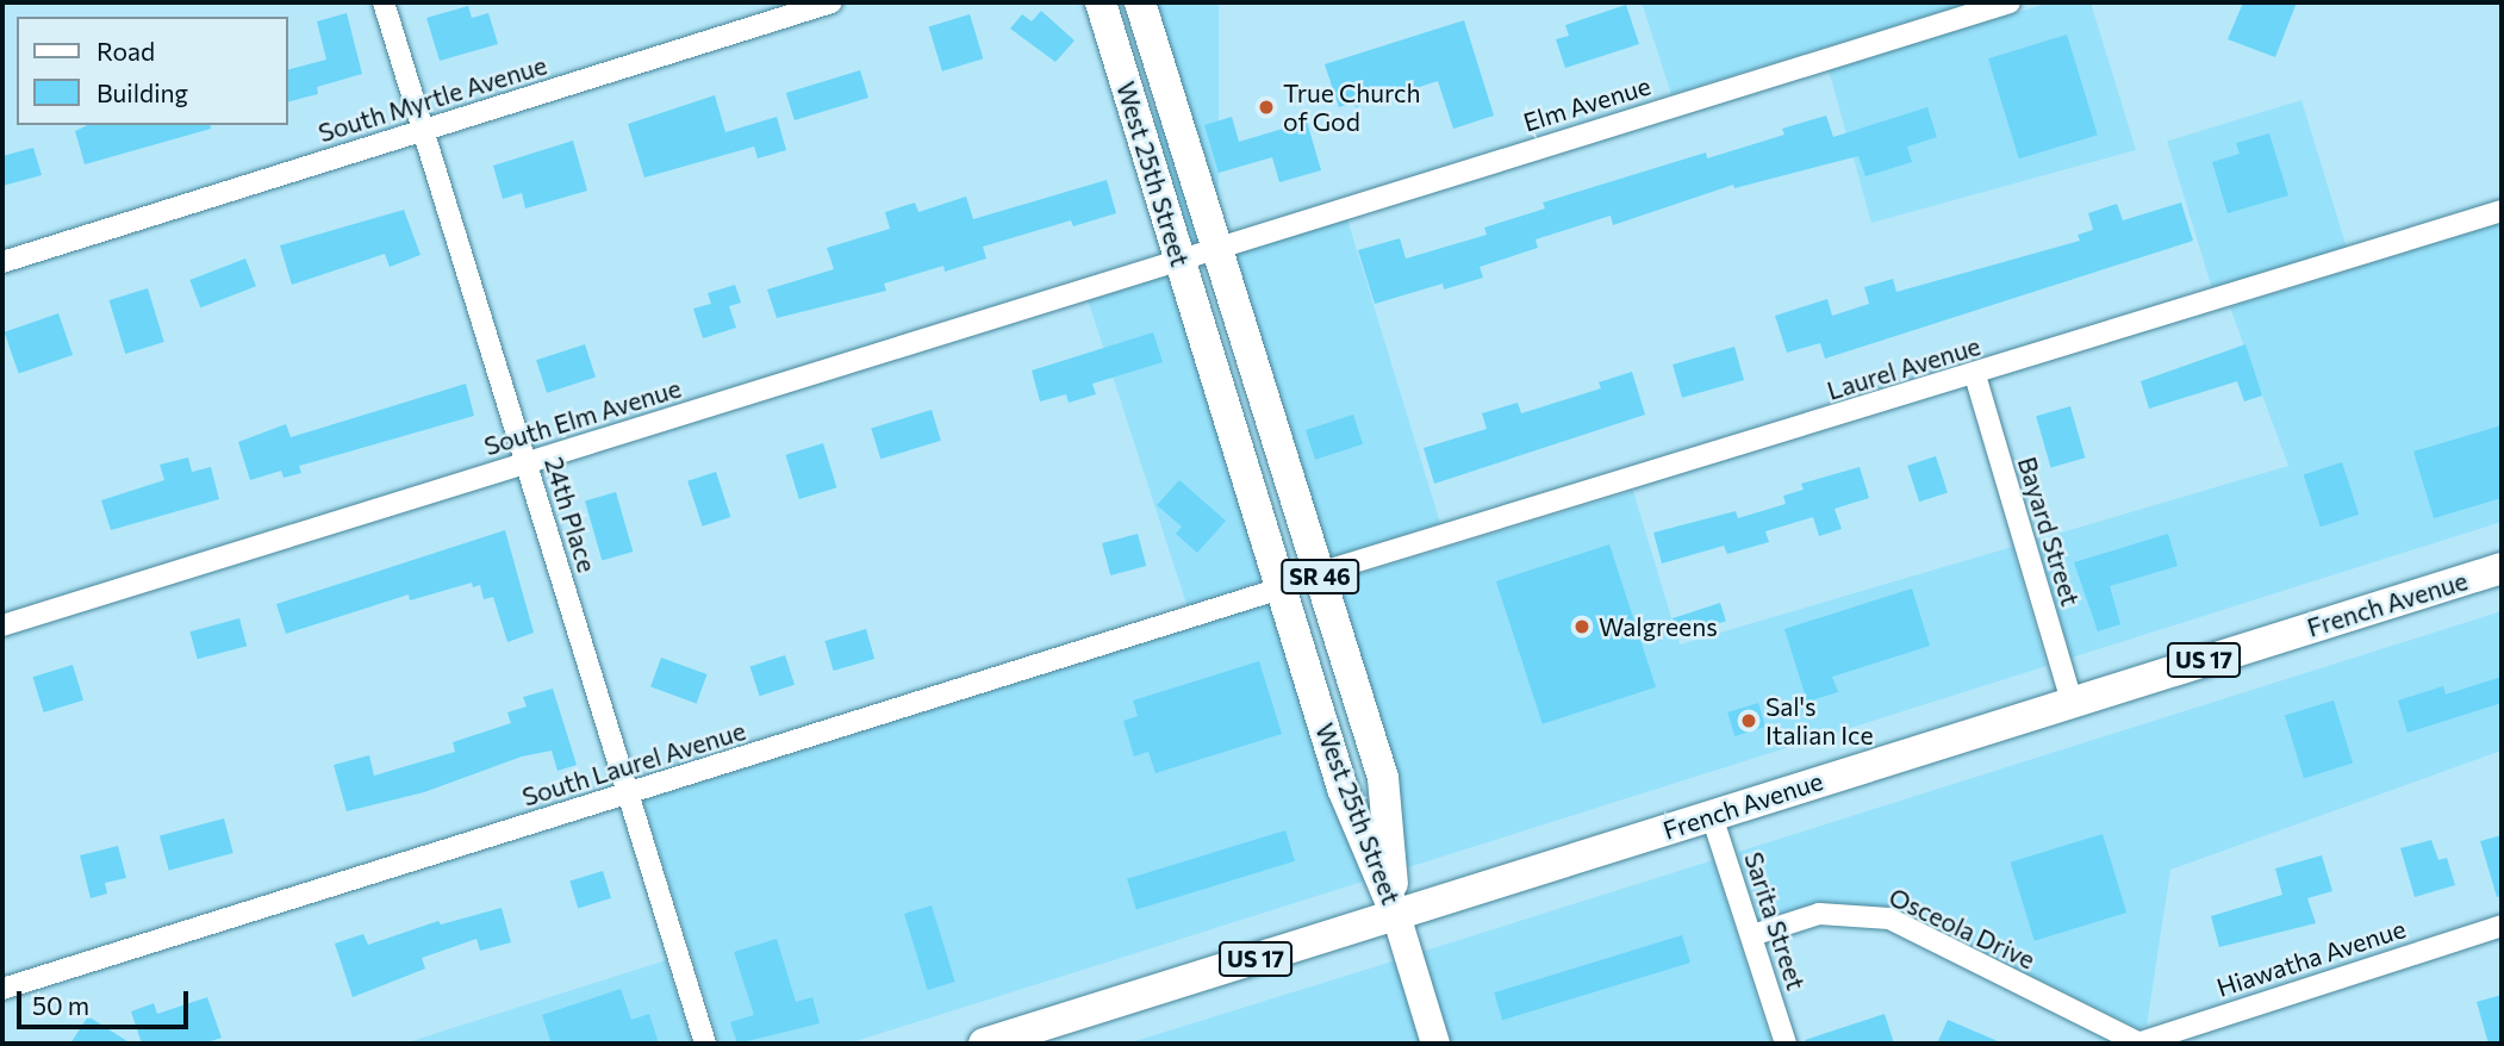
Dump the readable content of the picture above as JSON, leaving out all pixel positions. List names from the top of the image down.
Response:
{
  "streets": {
    "main road": [
      "West 25th Street",
      "SR 46",
      "French Avenue",
      "US 17"
    ],
    "street": [
      "South Myrtle Avenue",
      "Elm Avenue",
      "Laurel Avenue",
      "South Elm Avenue",
      "24th Place",
      "Bayard Street",
      "South Laurel Avenue",
      "Sarita Street",
      "Osceola Drive",
      "Hiawatha Avenue"
    ]
  },
  "crossings": [
    ["South Myrtle Avenue", "24th Place"],
    ["Elm Avenue", "West 25th Street"],
    ["Elm Avenue", "South Elm Avenue"],
    ["West 25th Street", "Laurel Avenue"],
    ["West 25th Street", "South Elm Avenue"],
    ["West 25th Street", "French Avenue"],
    ["West 25th Street", "South Laurel Avenue"],
    ["Laurel Avenue", "Bayard Street"],
    ["South Elm Avenue", "24th Place"],
    ["24th Place", "South Laurel Avenue"],
    ["Bayard Street", "French Avenue"],
    ["French Avenue", "Sarita Street"],
    ["Sarita Street", "Osceola Drive"],
    ["Osceola Drive", "Hiawatha Avenue"]
  ],
  "places": ["True Church of God", "Walgreens", "Sal's Italian Ice"],
  "legend": ["Road", "Building"],
  "scale_bar": "50 m"
}
